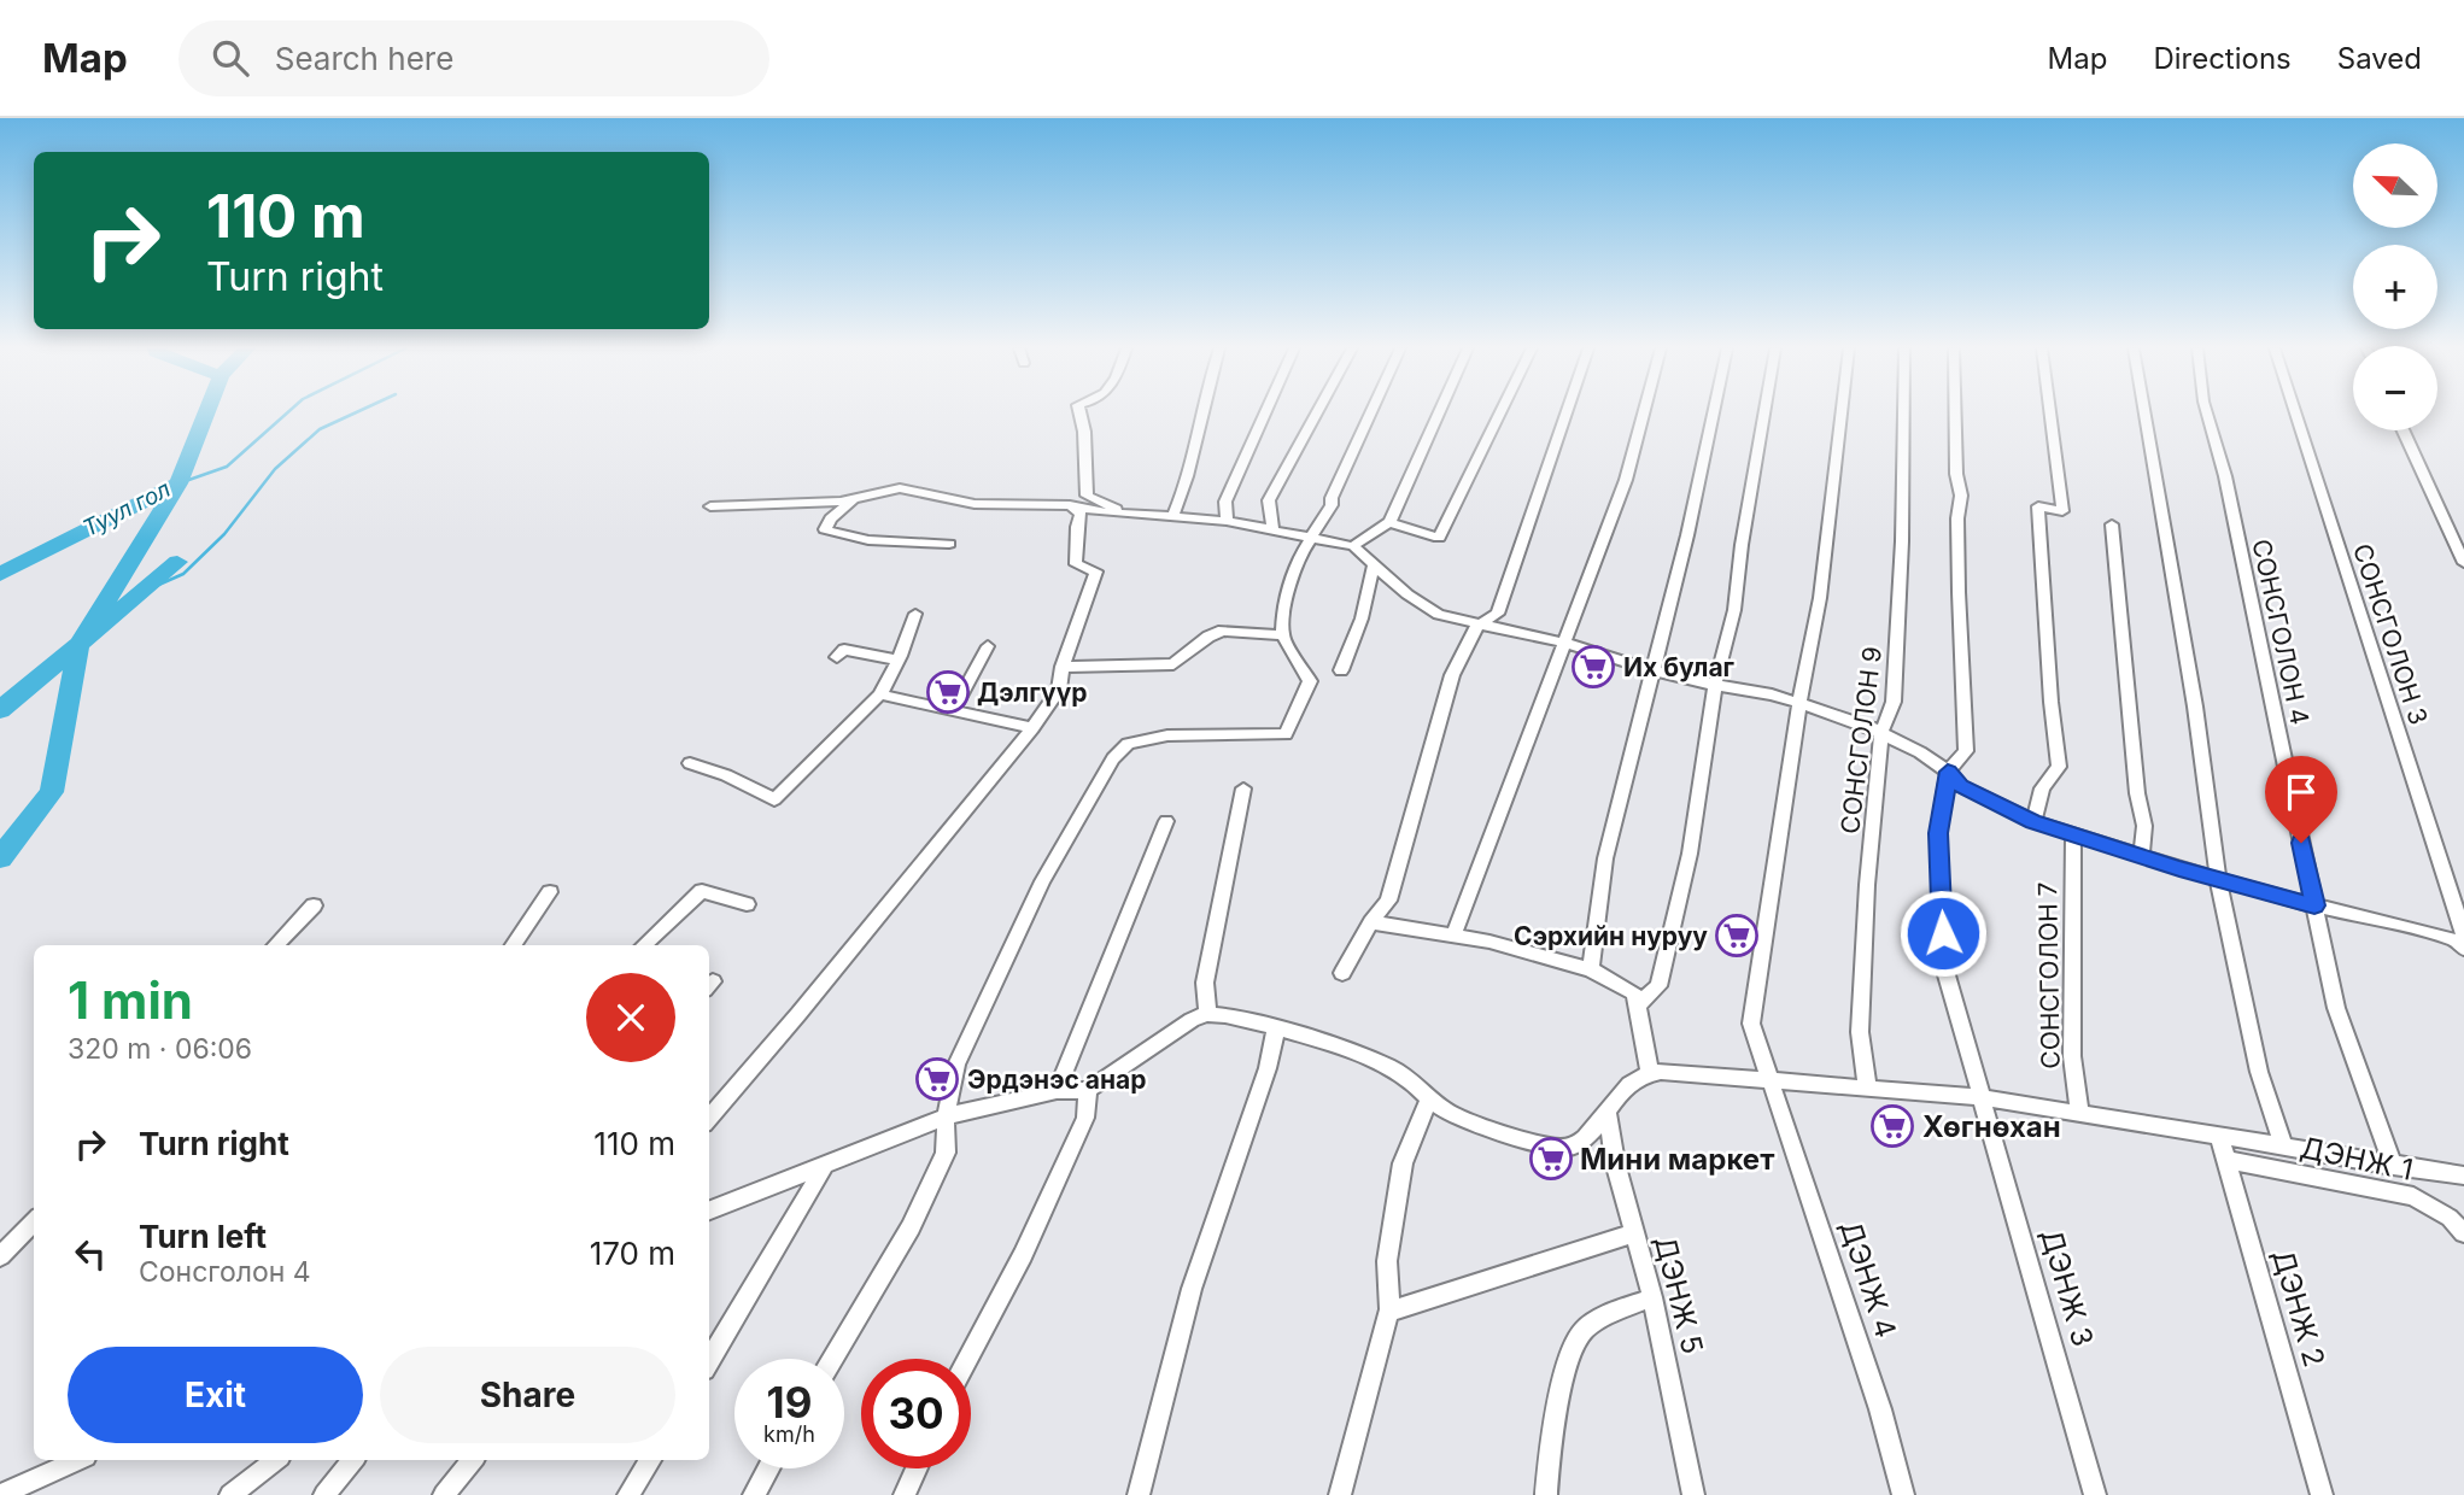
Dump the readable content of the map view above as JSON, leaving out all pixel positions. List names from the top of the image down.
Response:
{
  "streets": {
    "street": [
      "СОНСГОЛОН 4",
      "СОНСГОЛОН 3",
      "СОНСГОЛОН 9",
      "СОНСГОЛОН 7",
      "ДЭНЖ 1",
      "ДЭНЖ 4",
      "ДЭНЖ 3",
      "ДЭНЖ 5",
      "ДЭНЖ 2"
    ]
  },
  "crossings": [
    ["ДЭНЖ 1", "ДЭНЖ 2"]
  ],
  "water": ["Туул гол"],
  "places": {
    "supermarket": [
      "Их булаг",
      "Дэлгүүр",
      "Сэрхийн нуруу",
      "Эрдэнэс анар",
      "Хөгнөхан",
      "Мини маркет"
    ]
  },
  "north": "top left",
  "page": {
    "header": "Map",
    "search": "Search here",
    "nav": ["Map", "Directions", "Saved"],
    "map_buttons": ["+", "−"],
    "turn": ["110 m", "Turn right"],
    "heading": ["1 min", "320 m · 06:06"],
    "list": [
      {
        "name": "Turn right",
        "value": "110 m"
      },
      {
        "name": "Turn left",
        "note": "Сонсголон 4",
        "value": "170 m"
      }
    ],
    "buttons": ["Exit", "Share"],
    "speed": "19 km/h",
    "limit": "30"
  }
}
